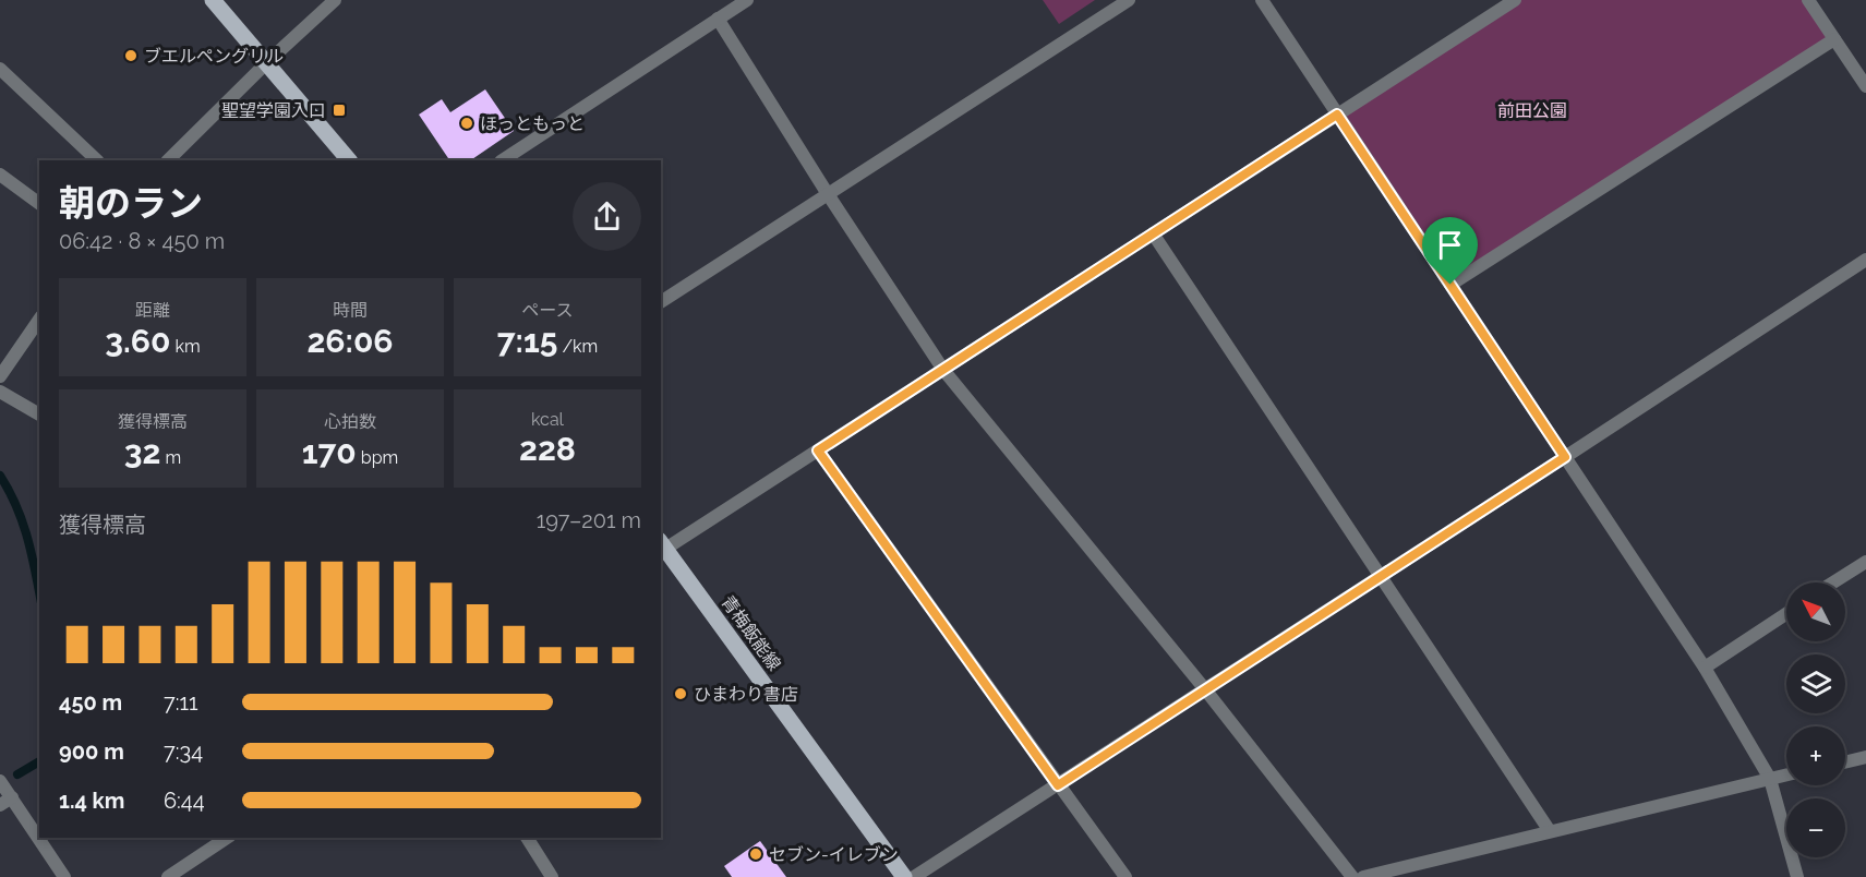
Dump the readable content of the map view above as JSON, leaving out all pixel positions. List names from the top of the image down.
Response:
{
  "streets": {
    "main road": ["青梅飯能線"]
  },
  "parks": ["前田公園"],
  "places": {
    "other": [
      "ブエルペングリル",
      "ほっともっと",
      "ひまわり書店",
      "セブン-イレブン"
    ],
    "transit": ["聖望学園入口"]
  },
  "north": "top left",
  "page": {
    "heading": ["朝のラン", "06:42 · 8 × 450 m"],
    "stats": [
      ["距離", "3.60 km"],
      ["時間", "26:06"],
      ["ペース", "7:15 /km"],
      ["獲得標高", "32 m"],
      ["心拍数", "170 bpm"],
      ["kcal", "228"]
    ],
    "chart": ["獲得標高", "197–201 m"],
    "map_buttons": ["+", "−"],
    "list": [
      {
        "name": "450 m",
        "note": "7:11"
      },
      {
        "name": "900 m",
        "note": "7:34"
      },
      {
        "name": "1.4 km",
        "note": "6:44"
      }
    ]
  }
}
